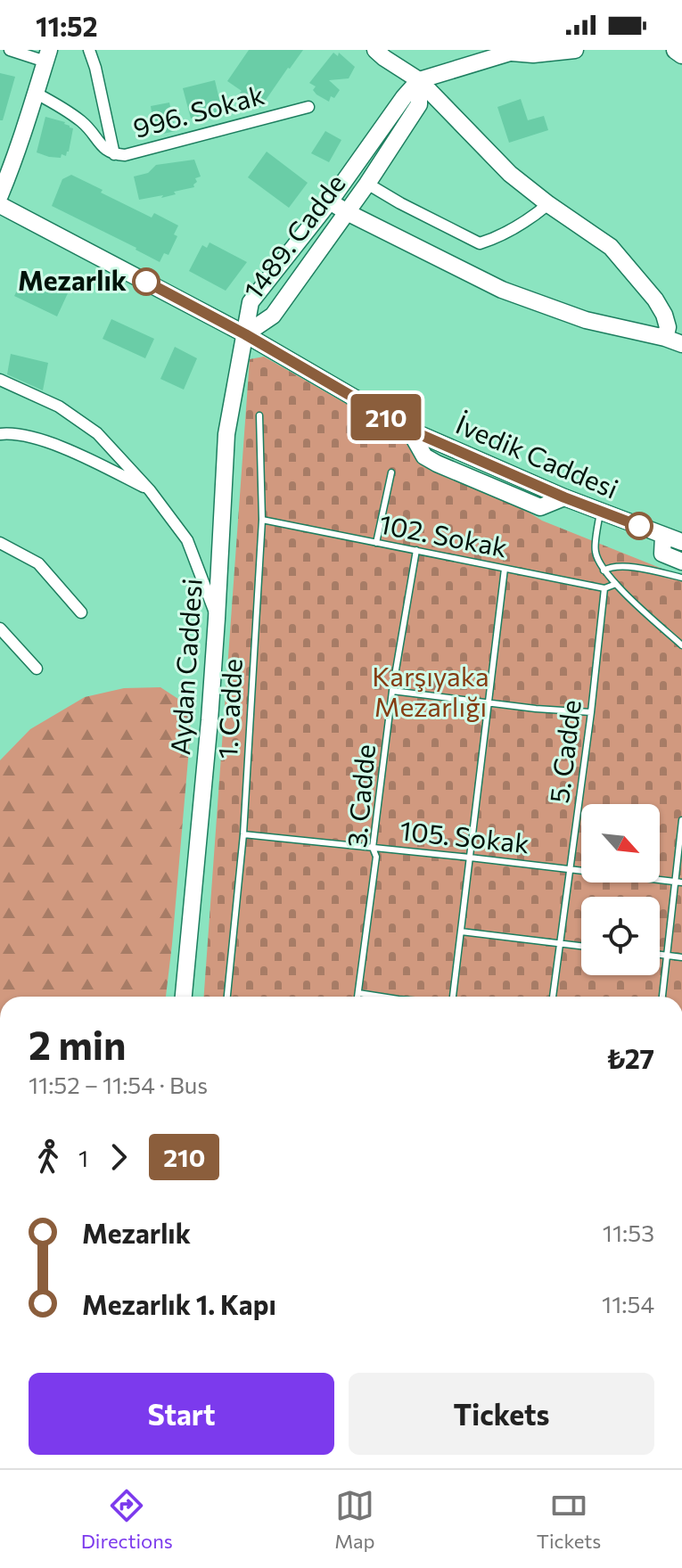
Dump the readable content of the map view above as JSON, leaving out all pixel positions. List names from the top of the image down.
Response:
{
  "streets": {
    "street": [
      "996. Sokak",
      "1489. Cadde",
      "İvedik Caddesi",
      "Aydan Caddesi"
    ],
    "lane": [
      "102. Sokak",
      "1. Cadde",
      "5. Cadde",
      "3. Cadde",
      "105. Sokak"
    ]
  },
  "crossings": [
    ["1489. Cadde", "İvedik Caddesi"],
    ["1489. Cadde", "Aydan Caddesi"],
    ["İvedik Caddesi", "Aydan Caddesi"],
    ["102. Sokak", "1. Cadde"],
    ["102. Sokak", "5. Cadde"],
    ["102. Sokak", "3. Cadde"],
    ["1. Cadde", "105. Sokak"],
    ["5. Cadde", "105. Sokak"],
    ["3. Cadde", "105. Sokak"]
  ],
  "parks": ["Karşıyaka Mezarlığı"],
  "places": ["Mezarlık"],
  "lines": ["bus line 210"],
  "north": "bottom right",
  "page": {
    "status": "11:52",
    "on_map": "210",
    "heading": ["2 min", "11:52 – 11:54 · Bus", "₺27"],
    "legs": ["1", "210"],
    "list": [
      {
        "name": "Mezarlık",
        "value": "11:53"
      },
      {
        "name": "Mezarlık 1. Kapı",
        "value": "11:54"
      }
    ],
    "buttons": ["Start", "Tickets"],
    "tabs": ["Directions", "Map", "Tickets"]
  }
}
